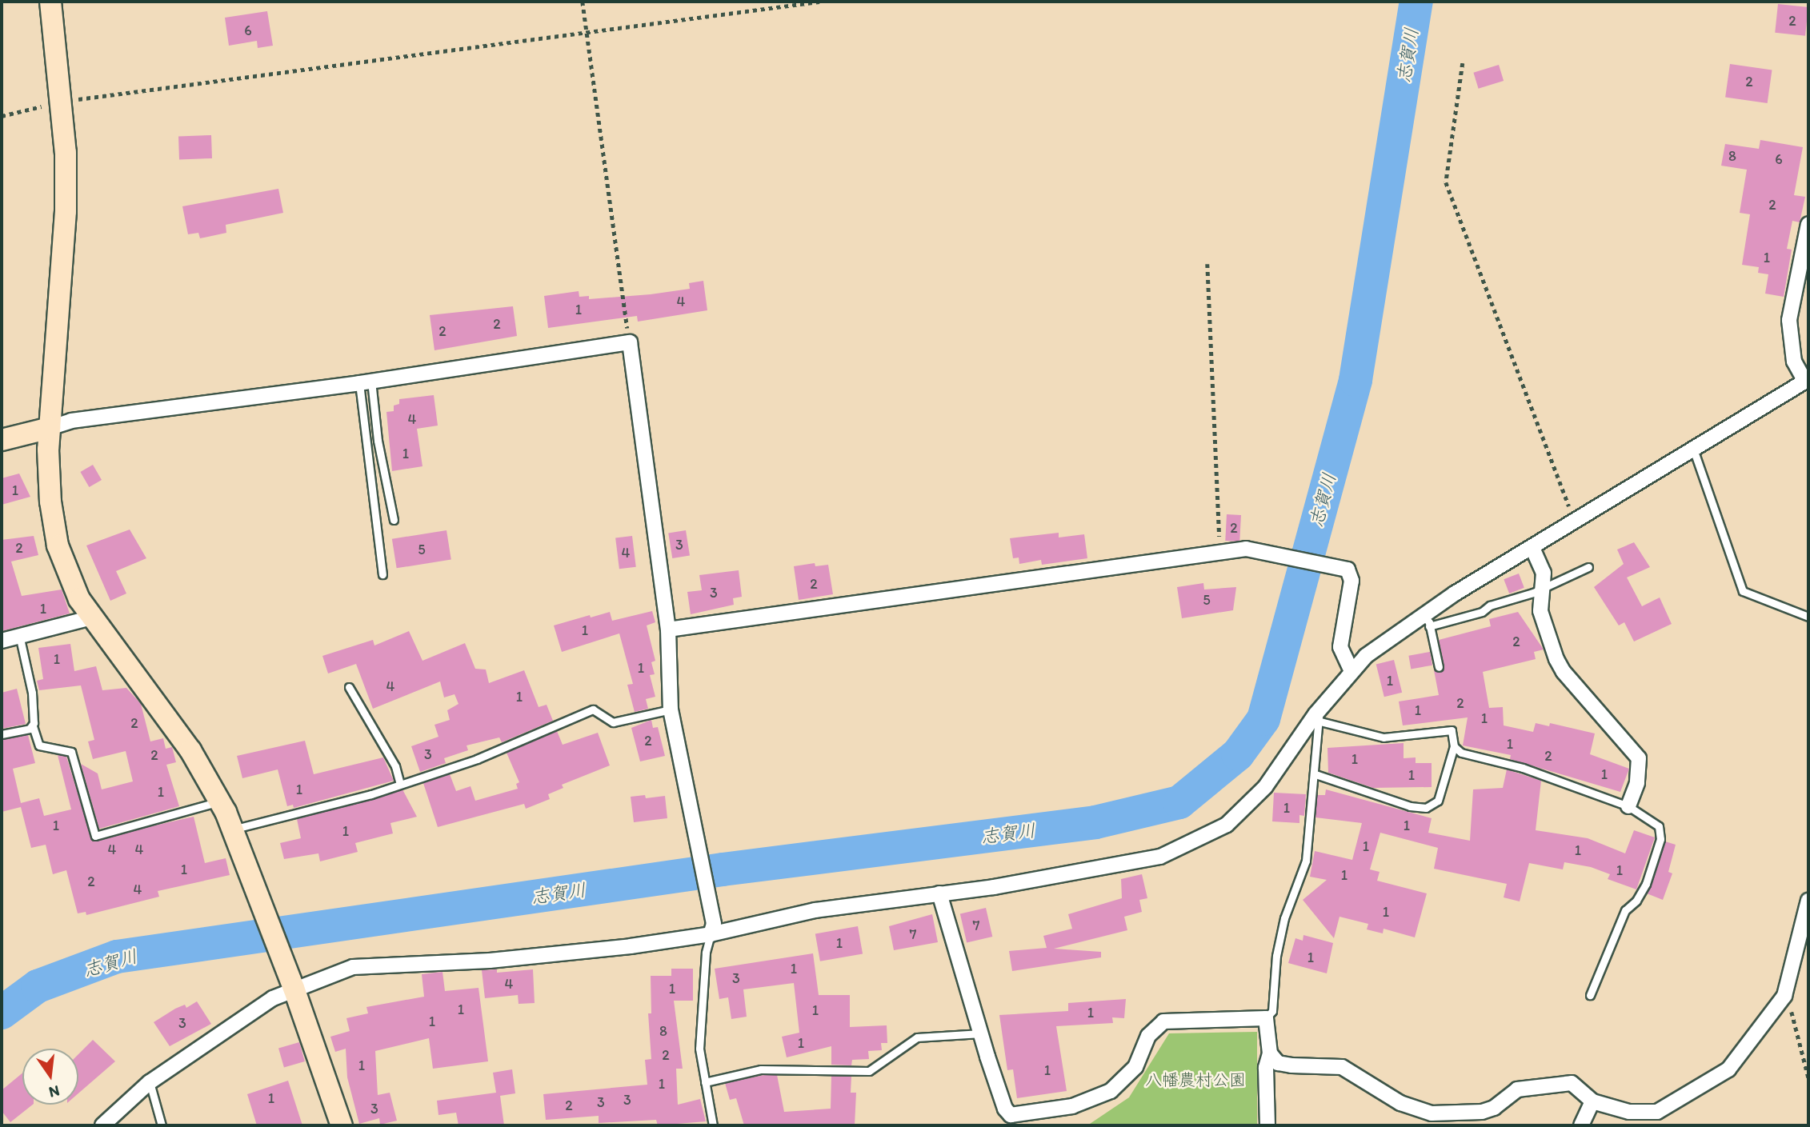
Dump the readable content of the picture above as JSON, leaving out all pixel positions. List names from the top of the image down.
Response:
{
  "water": ["志賀川"],
  "parks": ["八幡農村公園"],
  "house_numbers": [
    "2",
    "6",
    "2",
    "8",
    "6",
    "2",
    "1",
    "4",
    "1",
    "2",
    "2",
    "4",
    "1",
    "1",
    "2",
    "3",
    "2",
    "5",
    "4",
    "2",
    "3",
    "5",
    "1",
    "1",
    "2",
    "1",
    "1",
    "1",
    "4",
    "1",
    "2",
    "1",
    "1",
    "2",
    "2",
    "1",
    "3",
    "2",
    "2",
    "1",
    "1",
    "1",
    "1",
    "1",
    "1",
    "1",
    "1",
    "1",
    "1",
    "4",
    "4",
    "1",
    "1",
    "1",
    "1",
    "2",
    "4",
    "1",
    "7",
    "7",
    "1",
    "1",
    "1",
    "3",
    "4",
    "1",
    "1",
    "1",
    "1",
    "1",
    "3",
    "8",
    "1",
    "2",
    "1",
    "1",
    "1",
    "1",
    "3",
    "3",
    "2",
    "3"
  ],
  "north": "bottom"
}
